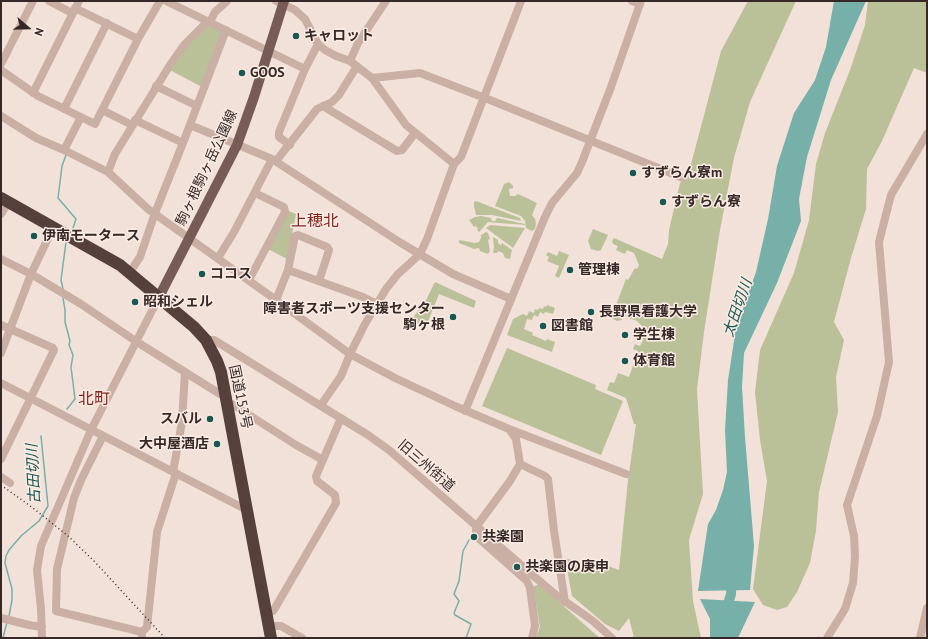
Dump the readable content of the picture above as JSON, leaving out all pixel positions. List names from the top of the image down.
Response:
{
  "streets": {
    "highway": ["国道153号"],
    "main road": ["駒ヶ根駒ヶ岳公園線"],
    "street": ["旧三州街道"]
  },
  "crossings": [
    ["駒ヶ根駒ヶ岳公園線", "国道153号"],
    ["国道153号", "旧三州街道"]
  ],
  "districts": ["上穂北", "北町"],
  "water": ["太田切川", "古田切川"],
  "places": [
    "キャロット",
    "GOOS",
    "すずらん寮m",
    "すずらん寮",
    "伊南モータース",
    "管理棟",
    "ココス",
    "昭和シェル",
    "長野県看護大学",
    "障害者スポーツ支援センター 駒ヶ根",
    "図書館",
    "学生棟",
    "体育館",
    "スバル",
    "大中屋酒店",
    "共楽園",
    "共楽園の庚申"
  ],
  "north": "right"
}
